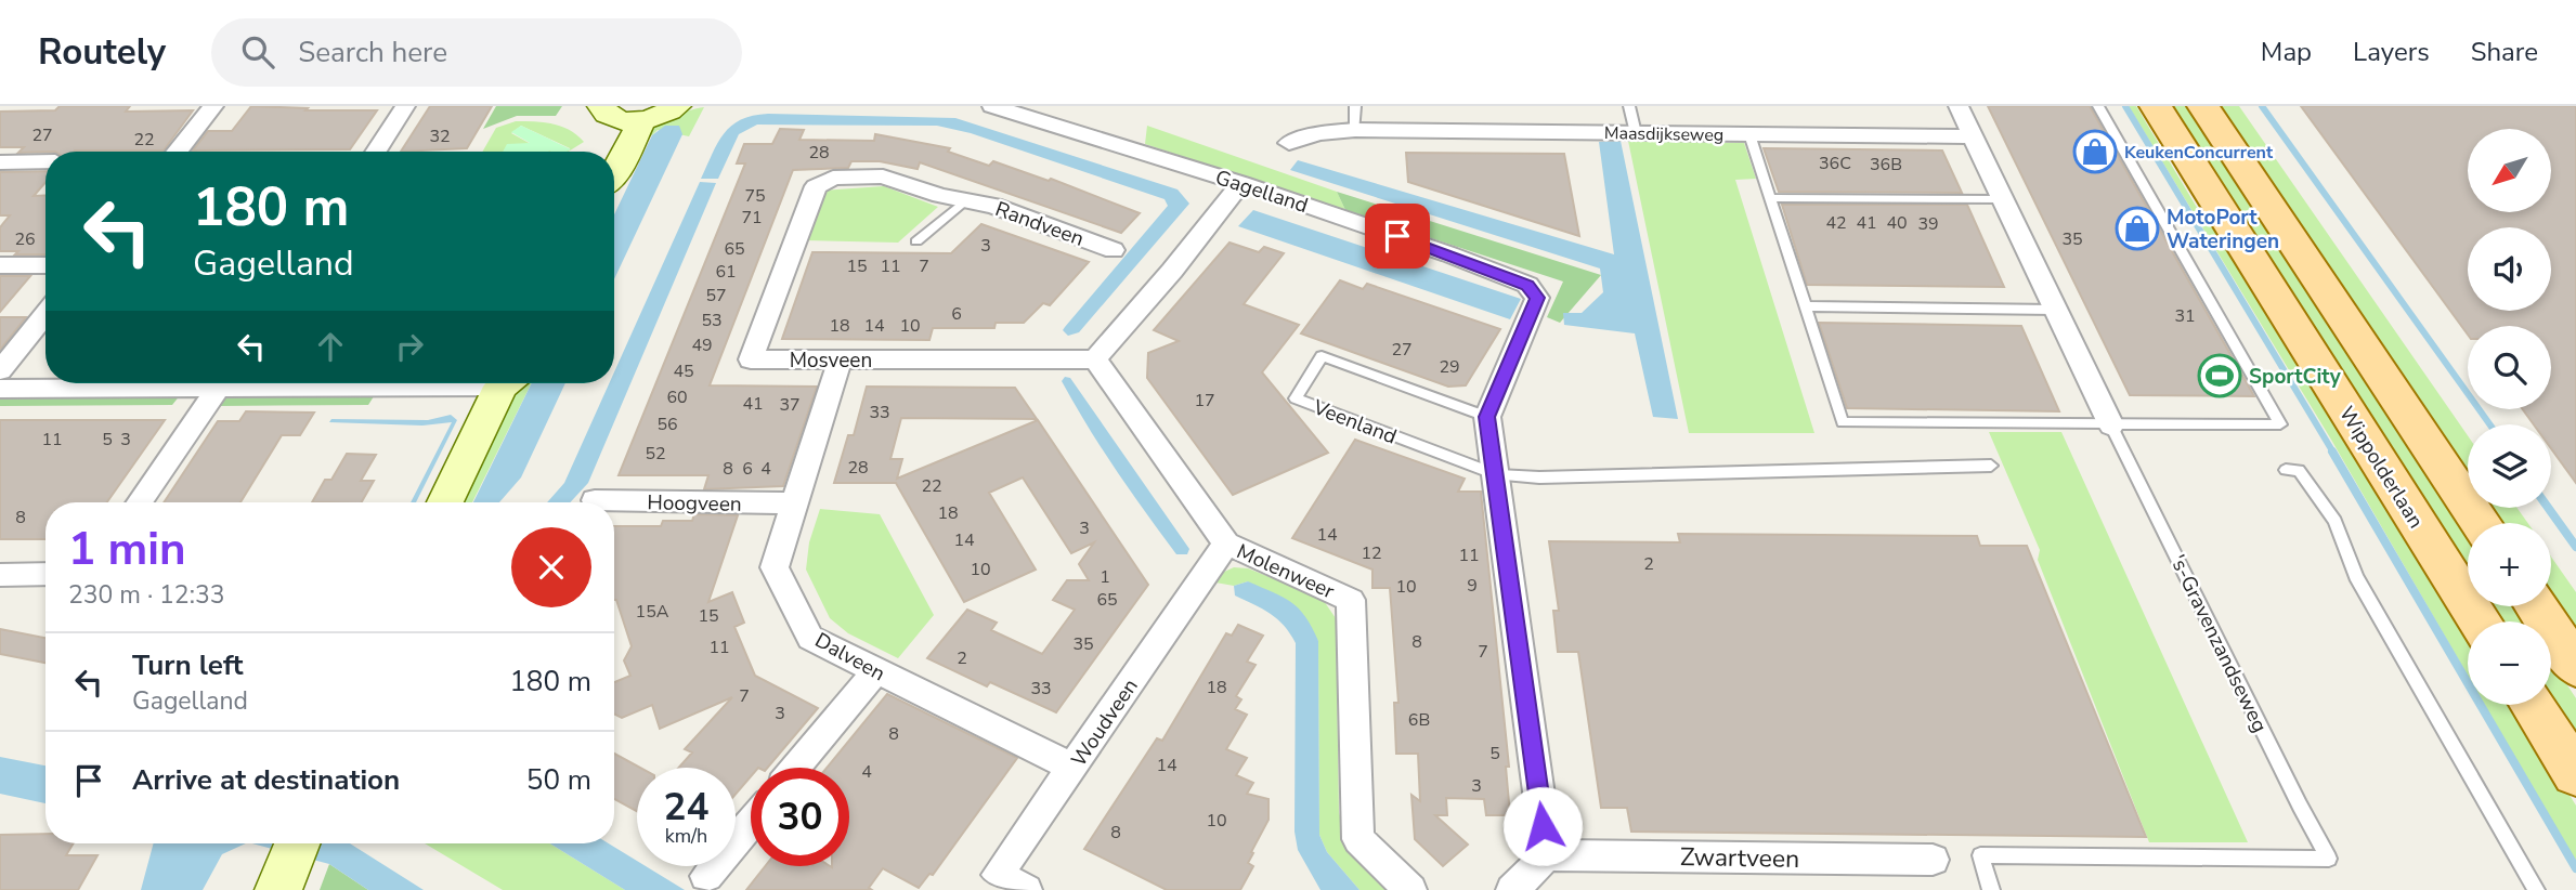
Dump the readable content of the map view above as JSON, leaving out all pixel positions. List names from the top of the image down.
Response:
{
  "streets": {
    "main road": ["Wippolderlaan"],
    "street": [
      "Maasdijkseweg",
      "Gagelland",
      "Randveen",
      "Mosveen",
      "Hoogveen",
      "Molenweer",
      "'s-Gravenzandseweg",
      "Dalveen",
      "Woudveen",
      "Zwartveen"
    ],
    "lane": ["Veenland"]
  },
  "crossings": [
    ["Maasdijkseweg", "'s-Gravenzandseweg"],
    ["Gagelland", "Veenland"],
    ["Randveen", "Mosveen"],
    ["Mosveen", "Molenweer"],
    ["Mosveen", "Dalveen"],
    ["Hoogveen", "Dalveen"],
    ["Molenweer", "Woudveen"],
    ["Dalveen", "Woudveen"]
  ],
  "places": {
    "shop": ["KeukenConcurrent", "MotoPort Wateringen"],
    "sports": ["SportCity"]
  },
  "house_numbers": [
    "27",
    "32",
    "22",
    "28",
    "36C",
    "36B",
    "75",
    "71",
    "42",
    "41",
    "40",
    "39",
    "26",
    "35",
    "3",
    "65",
    "15",
    "11",
    "7",
    "61",
    "57",
    "6",
    "31",
    "53",
    "18",
    "14",
    "10",
    "49",
    "27",
    "29",
    "45",
    "60",
    "17",
    "41",
    "37",
    "33",
    "56",
    "11",
    "5",
    "3",
    "52",
    "28",
    "8",
    "6",
    "4",
    "22",
    "18",
    "8",
    "3",
    "14",
    "14",
    "12",
    "11",
    "2",
    "10",
    "1",
    "9",
    "10",
    "65",
    "15A",
    "15",
    "8",
    "35",
    "11",
    "7",
    "2",
    "18",
    "33",
    "7",
    "3",
    "6B",
    "8",
    "5",
    "14",
    "4",
    "3",
    "10",
    "8"
  ],
  "north": "bottom left",
  "page": {
    "header": "Routely",
    "search": "Search here",
    "nav": ["Map", "Layers", "Share"],
    "map_buttons": ["+", "−"],
    "turn": ["180 m", "Gagelland"],
    "heading": ["1 min", "230 m · 12:33"],
    "list": [
      {
        "name": "Turn left",
        "note": "Gagelland",
        "value": "180 m"
      },
      {
        "name": "Arrive at destination",
        "value": "50 m"
      }
    ],
    "speed": "24 km/h",
    "limit": "30"
  }
}
